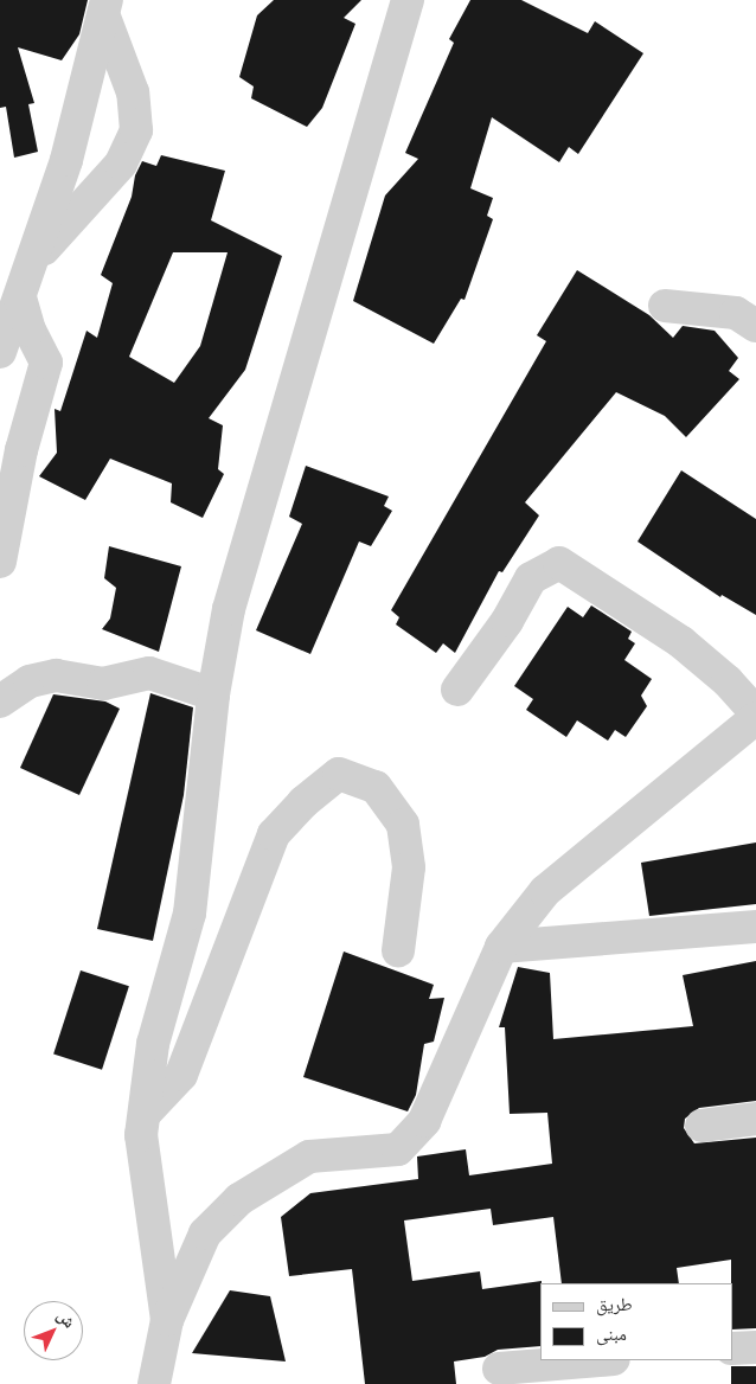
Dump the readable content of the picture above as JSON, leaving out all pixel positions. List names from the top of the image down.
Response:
{
  "legend": ["طريق", "مبنى"],
  "north": "top right"
}
